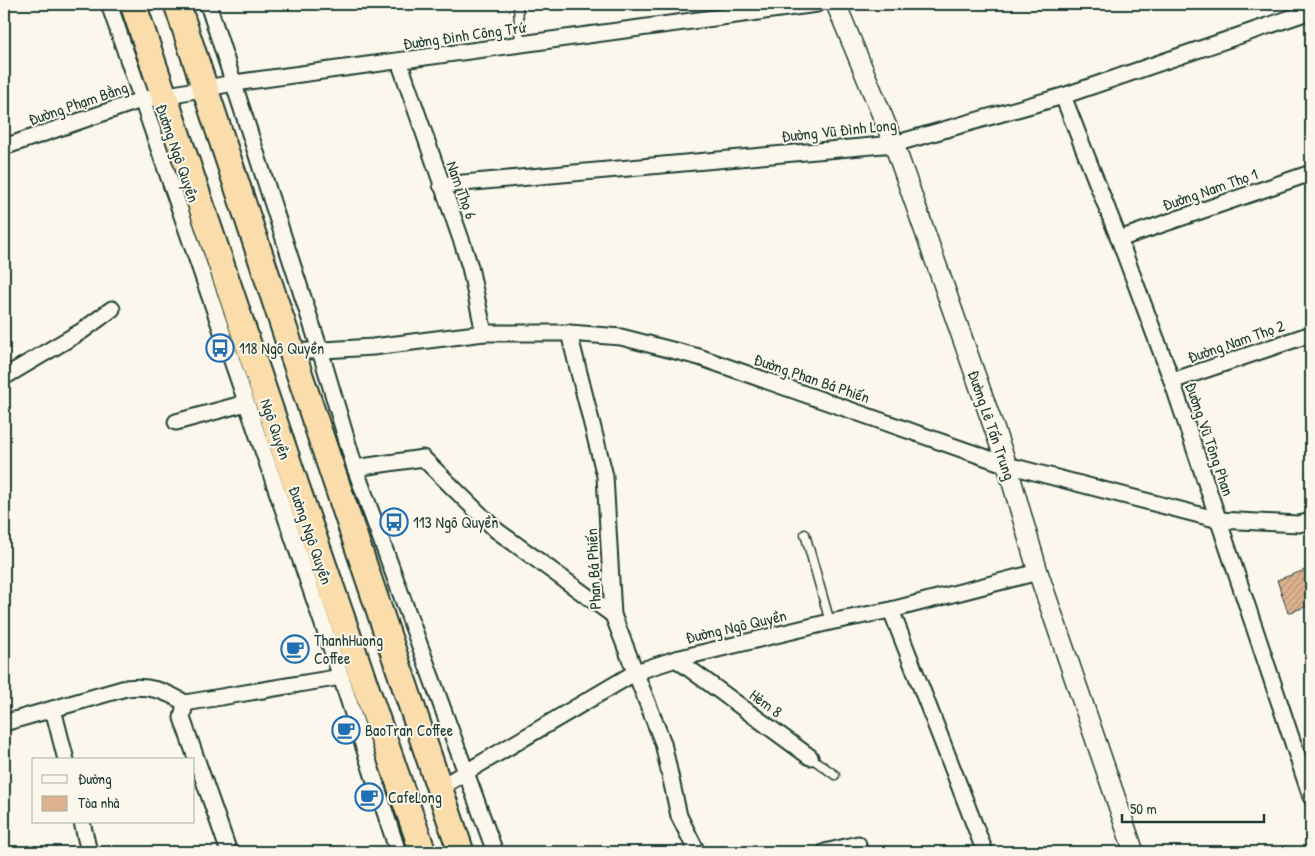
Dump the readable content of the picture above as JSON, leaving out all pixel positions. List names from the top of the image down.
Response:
{
  "streets": {
    "highway": ["Ngô Quyền"],
    "street": [
      "Đường Đinh Công Trứ",
      "Đường Phạm Bằng",
      "Đường Vũ Đình Long",
      "Đường Ngô Quyền",
      "Đường Nam Thọ 1",
      "Nam Thọ 6",
      "Đường Nam Thọ 2",
      "Đường Phan Bá Phiến",
      "Đường Lê Tấn Trung",
      "Đường Vũ Tông Phan",
      "Phan Bá Phiến",
      "Hẻm 8"
    ]
  },
  "crossings": [
    ["Đường Đinh Công Trứ", "Đường Phạm Bằng"],
    ["Đường Đinh Công Trứ", "Nam Thọ 6"],
    ["Đường Phạm Bằng", "Đường Ngô Quyền"],
    ["Đường Phạm Bằng", "Ngô Quyền"],
    ["Đường Vũ Đình Long", "Nam Thọ 6"],
    ["Đường Vũ Đình Long", "Đường Lê Tấn Trung"],
    ["Đường Vũ Đình Long", "Đường Vũ Tông Phan"],
    ["Đường Ngô Quyền", "Đường Lê Tấn Trung"],
    ["Đường Ngô Quyền", "Ngô Quyền"],
    ["Đường Ngô Quyền", "Phan Bá Phiến"],
    ["Đường Ngô Quyền", "Hẻm 8"],
    ["Đường Nam Thọ 1", "Đường Vũ Tông Phan"],
    ["Nam Thọ 6", "Đường Phan Bá Phiến"],
    ["Đường Nam Thọ 2", "Đường Vũ Tông Phan"],
    ["Đường Phan Bá Phiến", "Đường Lê Tấn Trung"],
    ["Đường Phan Bá Phiến", "Đường Vũ Tông Phan"],
    ["Đường Phan Bá Phiến", "Phan Bá Phiến"]
  ],
  "places": {
    "bus stop": ["118 Ngô Quyền", "113 Ngô Quyền"],
    "cafe": ["ThanhHuong Coffee", "BaoTran Coffee", "CafeLong"]
  },
  "legend": ["Đường", "Tòa nhà"],
  "scale_bar": "50 m"
}
